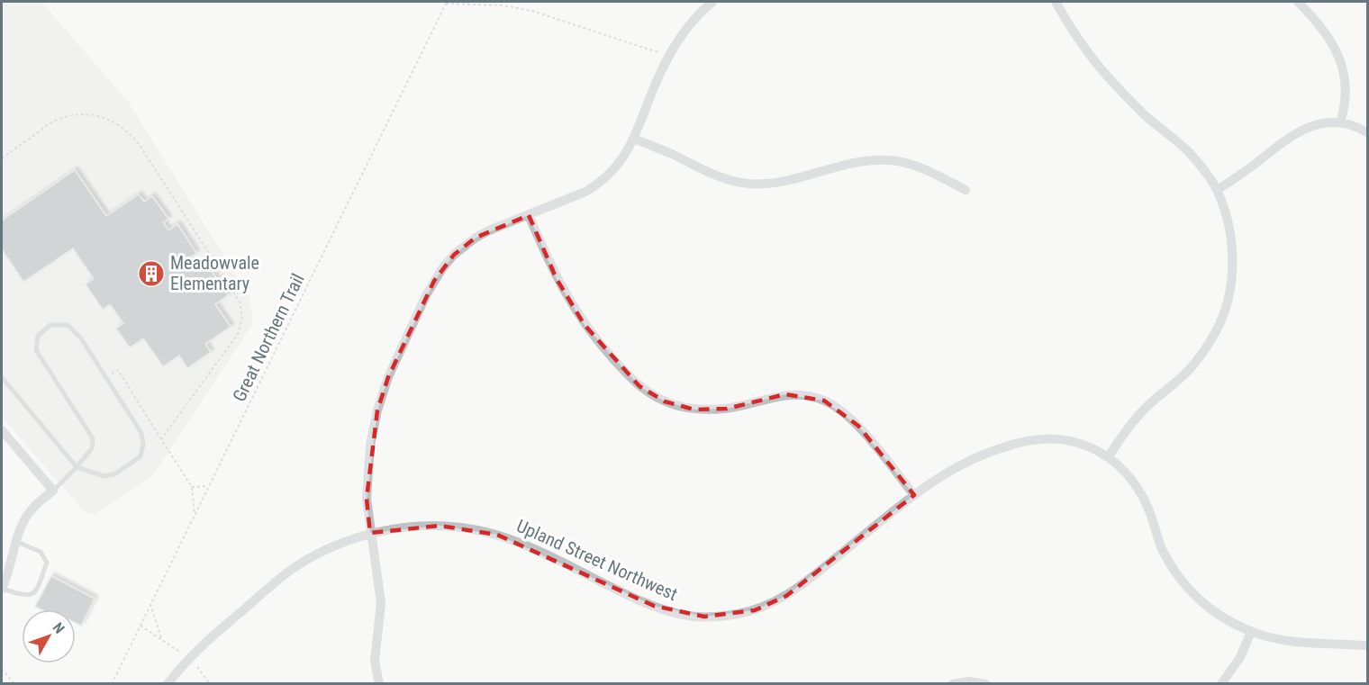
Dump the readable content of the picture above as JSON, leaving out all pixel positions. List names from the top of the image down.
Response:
{
  "streets": {
    "street": ["Upland Street Northwest"],
    "path": ["Great Northern Trail"]
  },
  "places": {
    "building": ["Meadowvale Elementary"]
  },
  "north": "top right"
}
